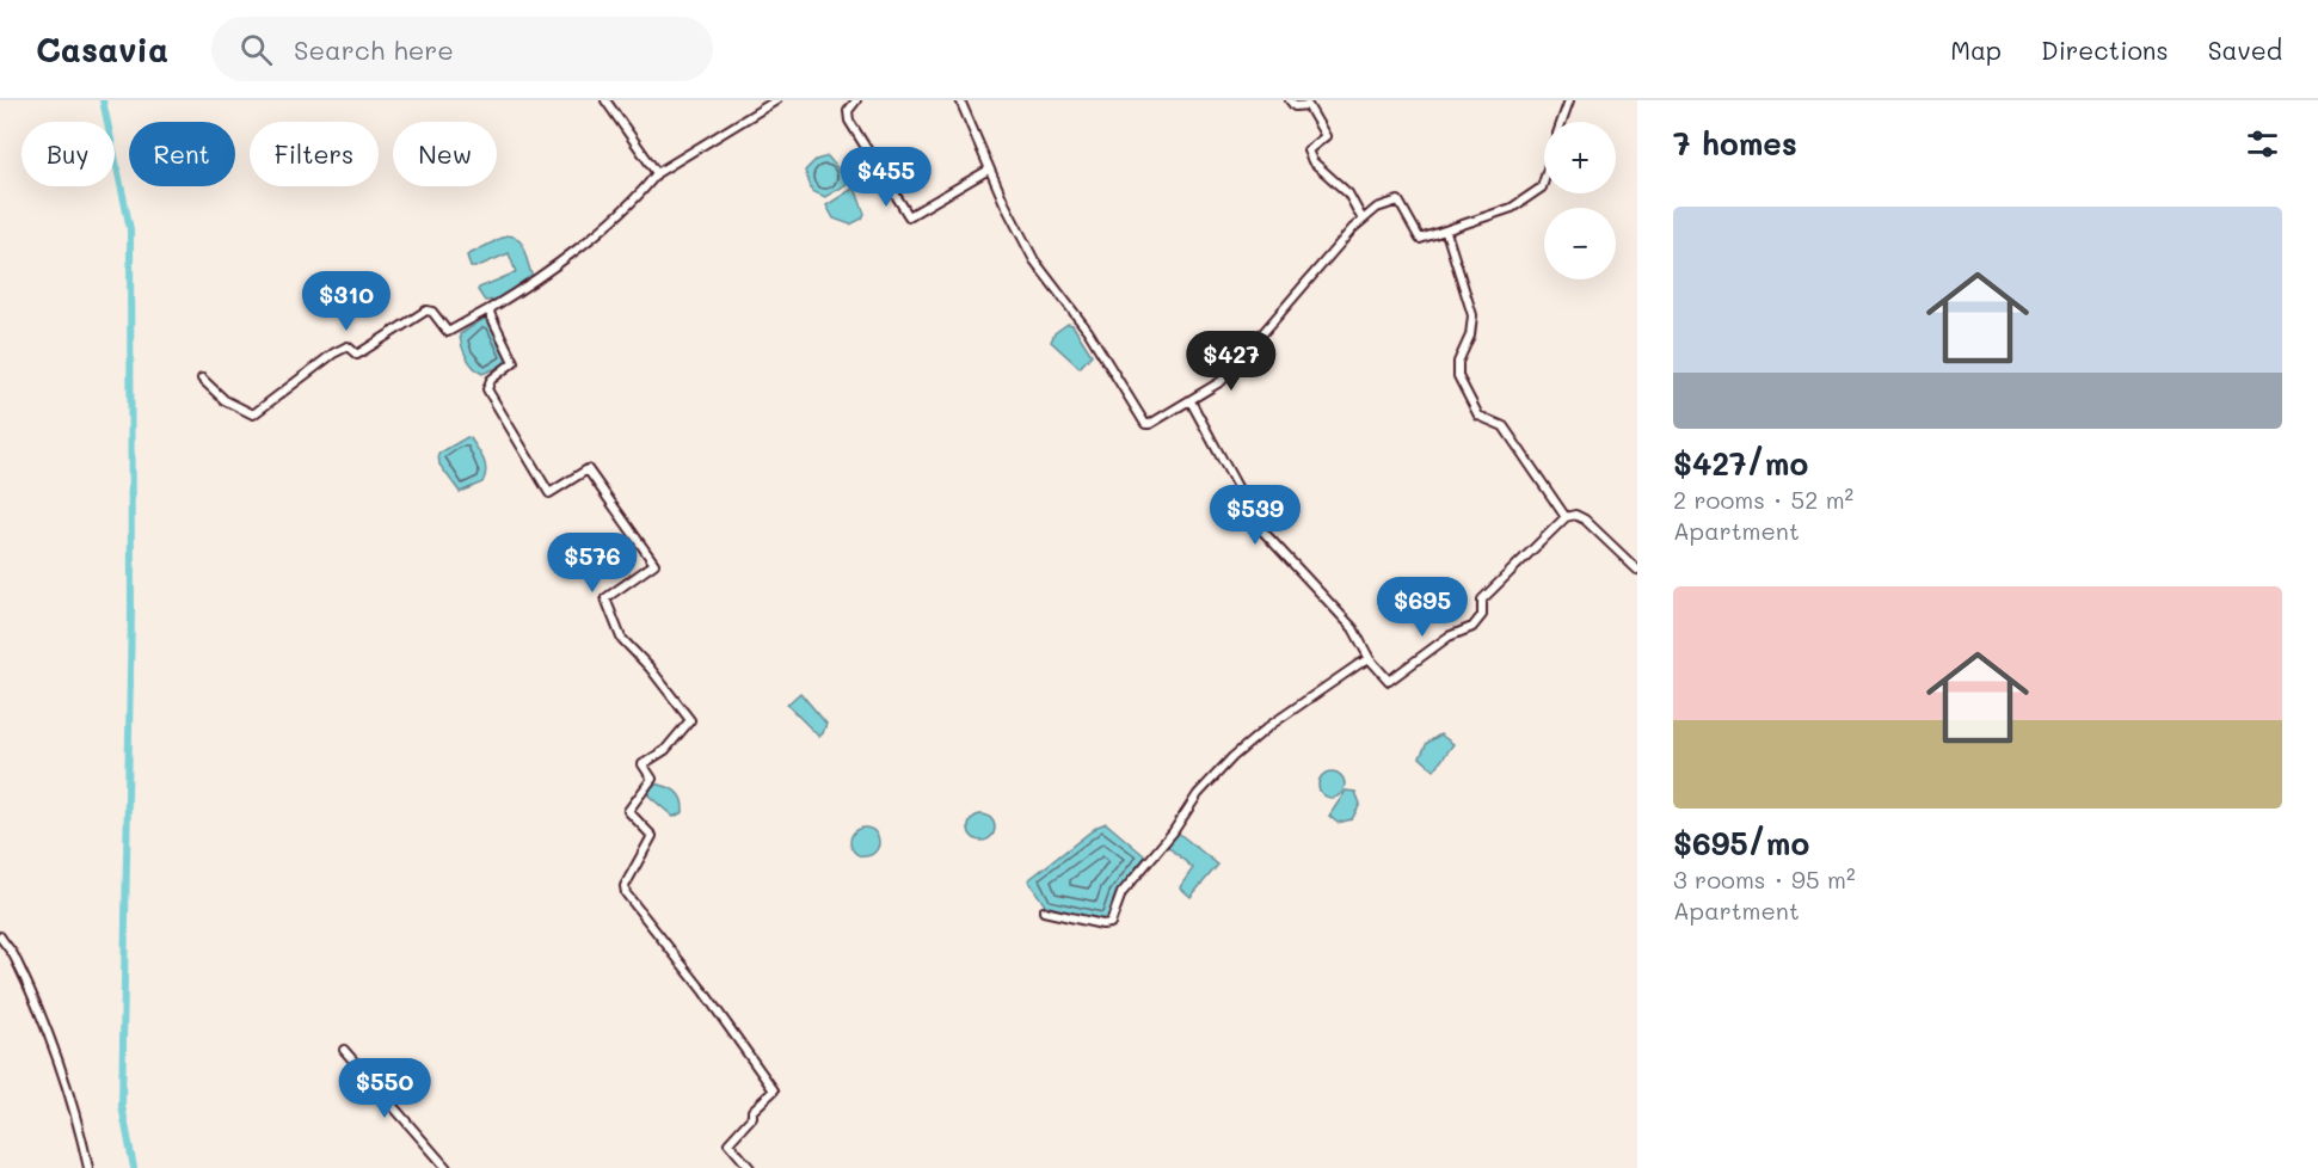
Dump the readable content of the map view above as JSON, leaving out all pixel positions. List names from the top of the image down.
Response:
{
  "page": {
    "header": "Casavia",
    "search": "Search here",
    "nav": ["Map", "Directions", "Saved"],
    "heading": "7 homes",
    "map_buttons": ["+", "−"],
    "chip": [
      "Buy",
      "Rent",
      "Filters",
      "New"
    ],
    "price": [
      "$455",
      "$310",
      "$427",
      "$539",
      "$576",
      "$695",
      "$550"
    ],
    "list": [
      {
        "name": "$427/mo",
        "note": "2 rooms · 52 m² · Apartment"
      },
      {
        "name": "$695/mo",
        "note": "3 rooms · 95 m² · Apartment"
      }
    ]
  }
}
